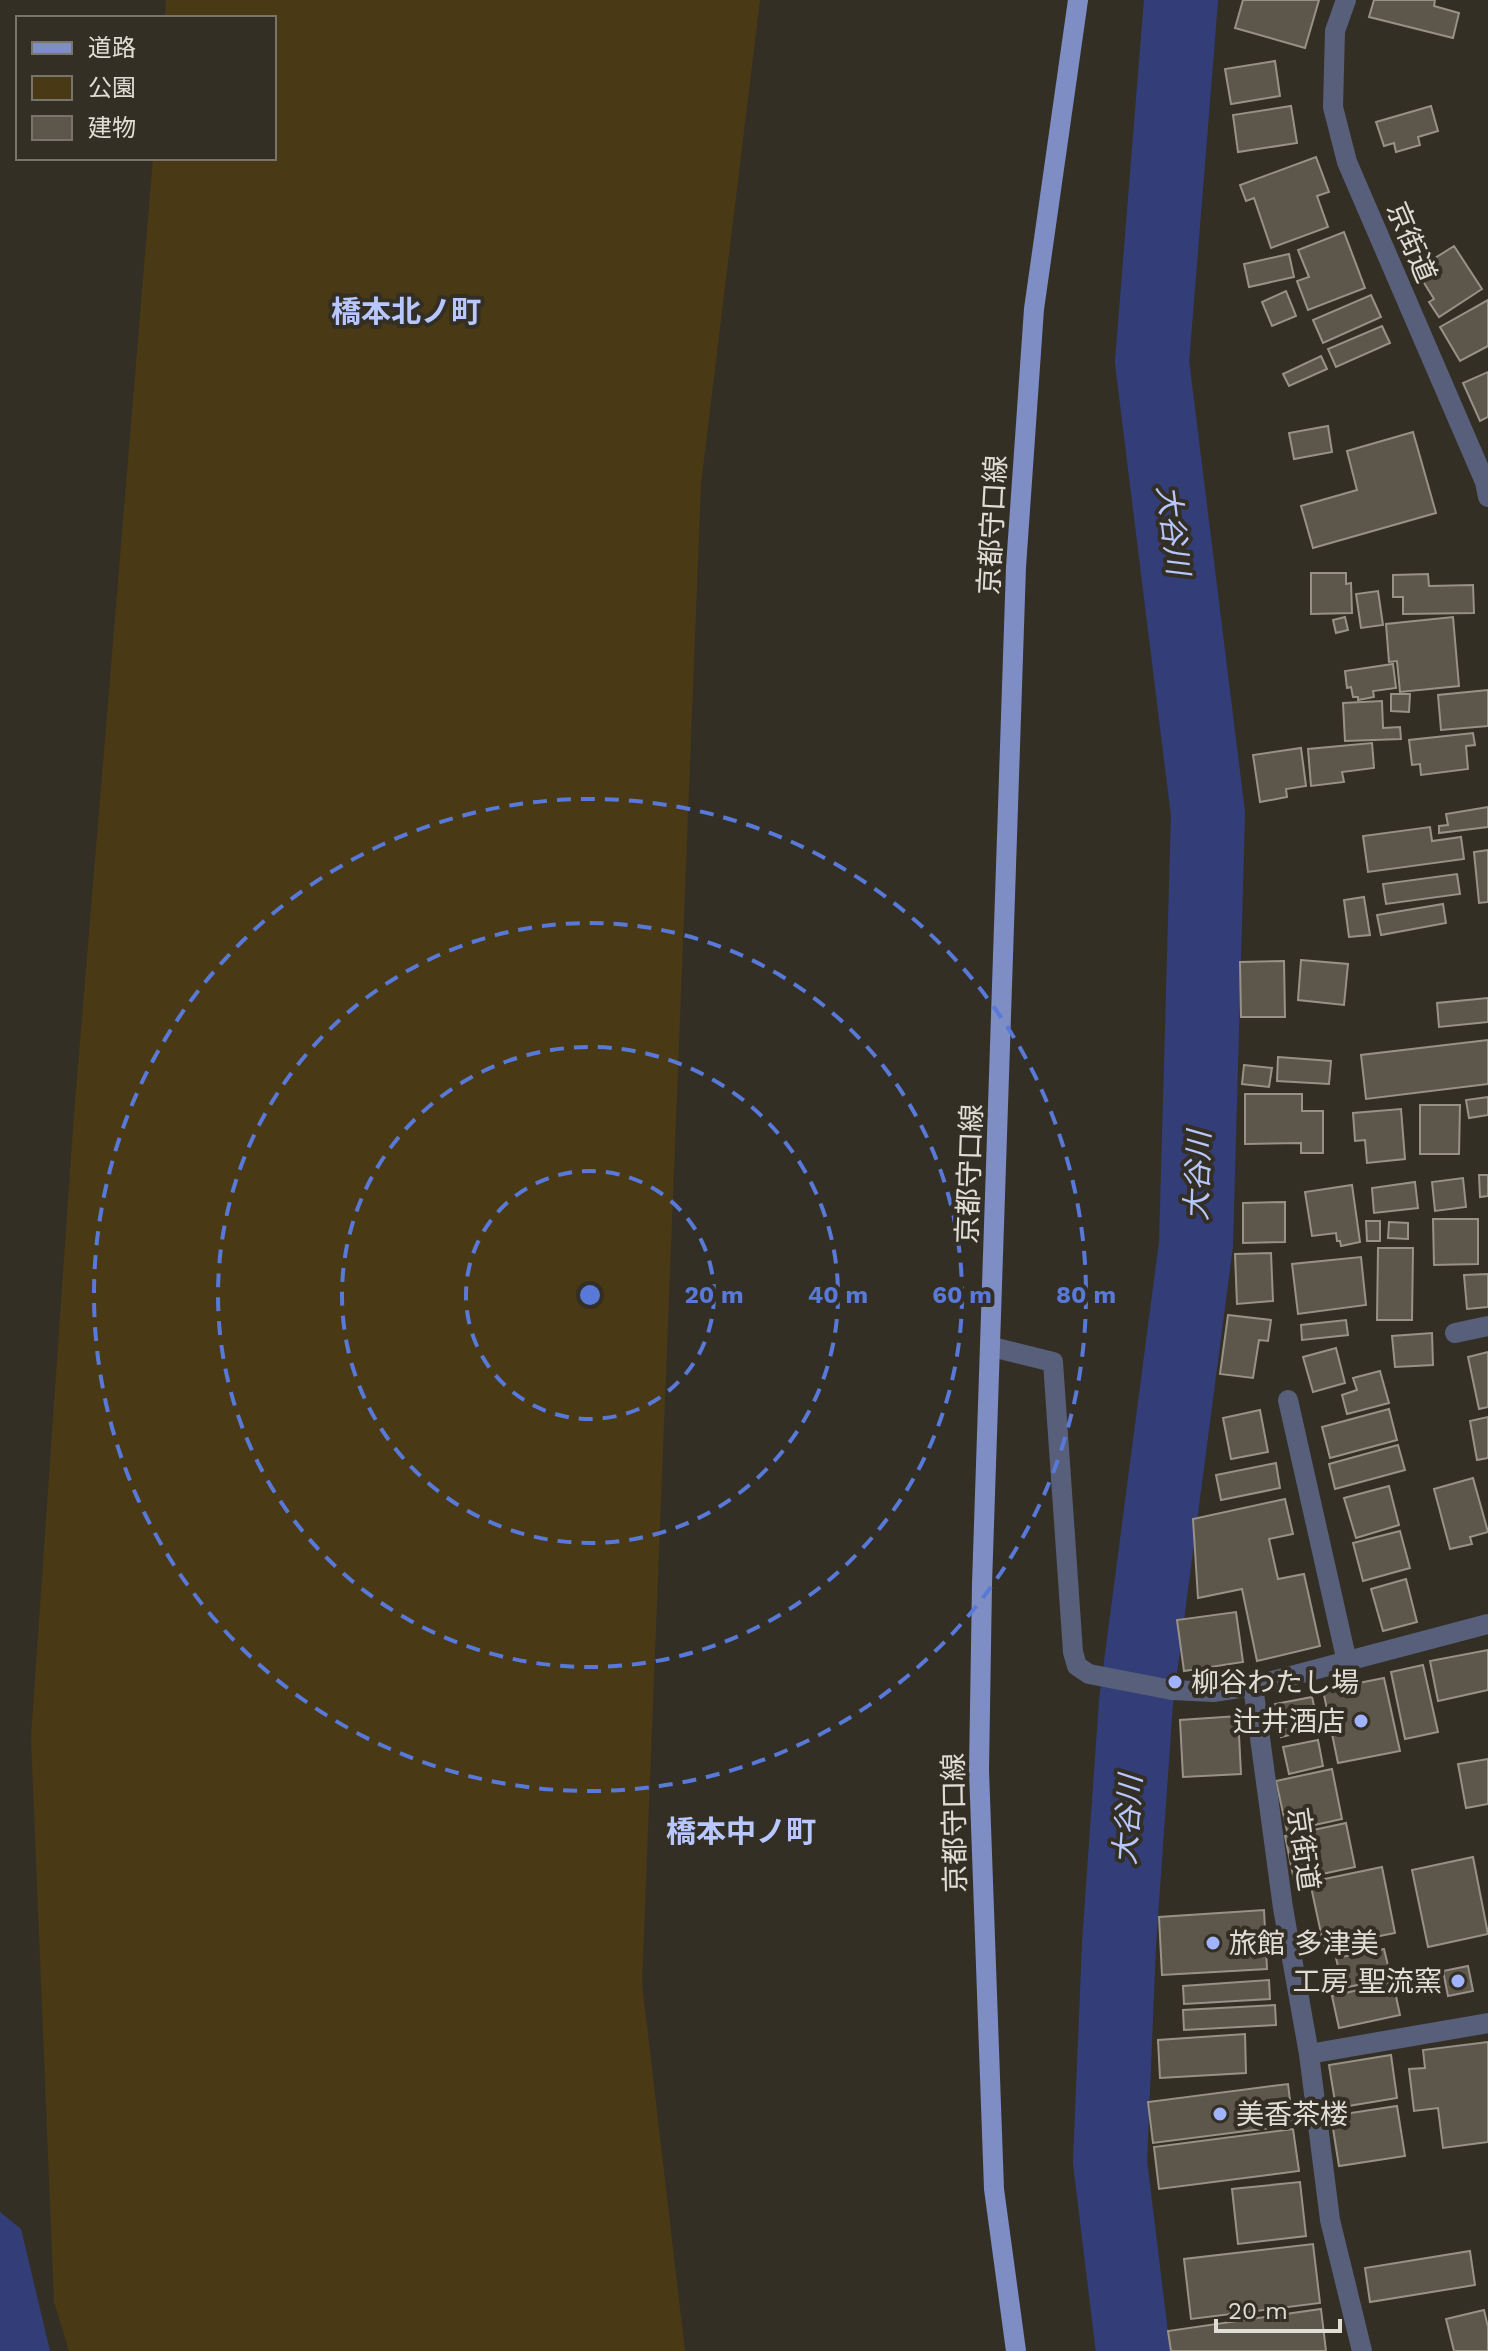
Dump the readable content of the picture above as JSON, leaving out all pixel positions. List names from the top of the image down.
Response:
{
  "streets": {
    "main road": ["京都守口線"],
    "street": ["京街道"]
  },
  "districts": ["橋本北ノ町", "橋本中ノ町"],
  "water": ["大谷川"],
  "places": [
    "柳谷わたし場",
    "辻井酒店",
    "旅館 多津美",
    "工房 聖流窯",
    "美香茶楼"
  ],
  "legend": ["道路", "公園", "建物"],
  "scale_bar": "20 m",
  "rings": [
    "20 m",
    "40 m",
    "60 m",
    "80 m"
  ]
}
